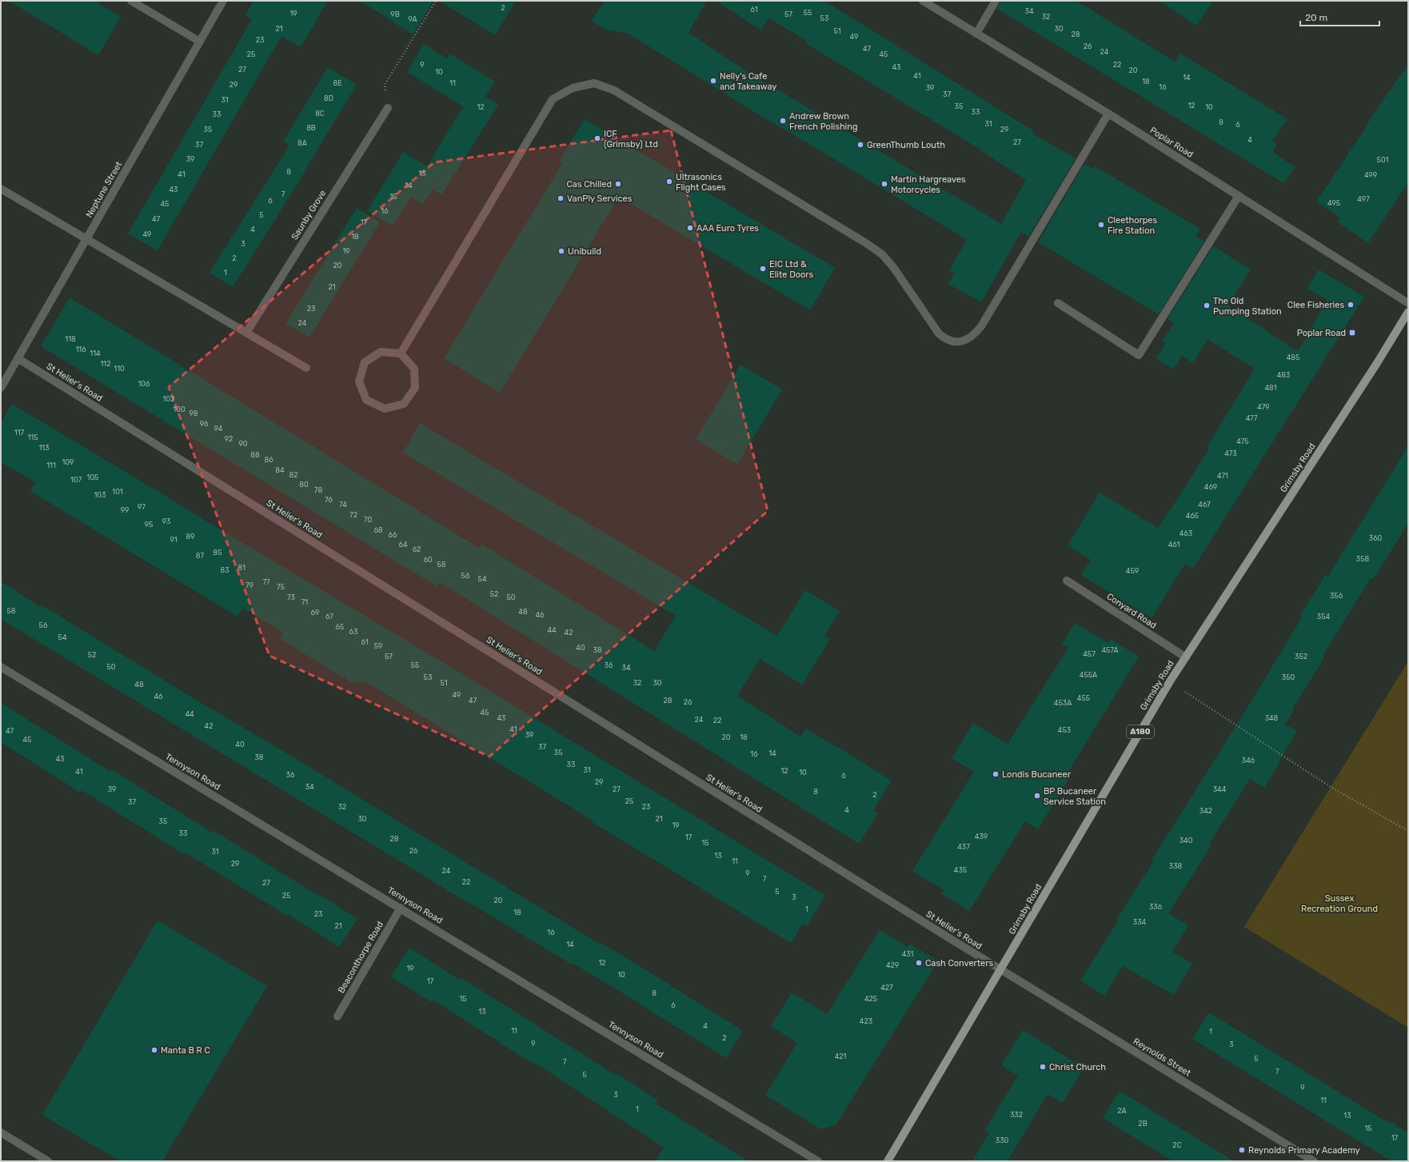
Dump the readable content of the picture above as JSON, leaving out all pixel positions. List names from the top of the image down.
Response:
{
  "streets": {
    "main road": ["Grimsby Road", "A180"],
    "street": [
      "Poplar Road",
      "Neptune Street",
      "Saunby Grove",
      "St Helier's Road",
      "Conyard Road",
      "Tennyson Road",
      "Beaconthorpe Road",
      "Reynolds Street"
    ]
  },
  "crossings": [
    ["Neptune Street", "St Helier's Road"],
    ["St Helier's Road", "Grimsby Road"],
    ["St Helier's Road", "Reynolds Street"],
    ["Grimsby Road", "Conyard Road"],
    ["Grimsby Road", "Reynolds Street"],
    ["Tennyson Road", "Beaconthorpe Road"]
  ],
  "parks": ["Sussex Recreation Ground"],
  "places": {
    "other": [
      "Nelly's Cafe and Takeaway",
      "Andrew Brown French Polishing",
      "ICF (Grimsby) Ltd",
      "GreenThumb Louth",
      "Ultrasonics Flight Cases",
      "Cas Chilled",
      "Martin Hargreaves Motorcycles",
      "VanPly Services",
      "Cleethorpes Fire Station",
      "AAA Euro Tyres",
      "Unibuild",
      "EIC Ltd & Elite Doors",
      "Clee Fisheries",
      "The Old Pumping Station",
      "Londis Bucaneer",
      "BP Bucaneer Service Station",
      "Cash Converters",
      "Manta B R C",
      "Christ Church",
      "Reynolds Primary Academy"
    ],
    "transit": ["Poplar Road"]
  },
  "house_numbers": [
    "2",
    "61",
    "34",
    "55",
    "19",
    "9B",
    "57",
    "32",
    "53",
    "9A",
    "21",
    "30",
    "51",
    "28",
    "49",
    "23",
    "26",
    "47",
    "24",
    "25",
    "45",
    "9",
    "22",
    "43",
    "27",
    "20",
    "10",
    "41",
    "14",
    "18",
    "8E",
    "11",
    "29",
    "16",
    "39",
    "37",
    "8D",
    "31",
    "12",
    "35",
    "12",
    "10",
    "33",
    "8C",
    "33",
    "8",
    "31",
    "6",
    "8B",
    "35",
    "29",
    "4",
    "27",
    "8A",
    "37",
    "39",
    "501",
    "8",
    "13",
    "41",
    "499",
    "14",
    "43",
    "7",
    "15",
    "497",
    "6",
    "495",
    "45",
    "16",
    "5",
    "47",
    "17",
    "4",
    "49",
    "18",
    "3",
    "19",
    "2",
    "20",
    "1",
    "21",
    "23",
    "24",
    "118",
    "116",
    "114",
    "485",
    "112",
    "110",
    "483",
    "106",
    "481",
    "102",
    "479",
    "100",
    "98",
    "477",
    "96",
    "94",
    "117",
    "115",
    "92",
    "475",
    "90",
    "113",
    "473",
    "88",
    "86",
    "109",
    "111",
    "84",
    "82",
    "471",
    "105",
    "107",
    "80",
    "469",
    "78",
    "101",
    "103",
    "76",
    "74",
    "467",
    "97",
    "99",
    "72",
    "465",
    "70",
    "93",
    "95",
    "68",
    "463",
    "66",
    "89",
    "360",
    "91",
    "64",
    "461",
    "62",
    "85",
    "87",
    "358",
    "60",
    "58",
    "81",
    "83",
    "459",
    "56",
    "54",
    "77",
    "79",
    "75",
    "52",
    "356",
    "73",
    "50",
    "71",
    "58",
    "48",
    "69",
    "46",
    "67",
    "354",
    "56",
    "65",
    "44",
    "63",
    "42",
    "54",
    "61",
    "59",
    "40",
    "38",
    "457A",
    "457",
    "52",
    "57",
    "352",
    "55",
    "36",
    "50",
    "34",
    "455A",
    "53",
    "350",
    "51",
    "32",
    "30",
    "48",
    "49",
    "46",
    "455",
    "47",
    "28",
    "26",
    "453A",
    "45",
    "44",
    "43",
    "348",
    "24",
    "22",
    "42",
    "41",
    "453",
    "47",
    "39",
    "20",
    "18",
    "45",
    "40",
    "37",
    "35",
    "14",
    "16",
    "38",
    "43",
    "346",
    "33",
    "31",
    "12",
    "41",
    "10",
    "36",
    "6",
    "29",
    "34",
    "39",
    "27",
    "344",
    "8",
    "2",
    "25",
    "37",
    "32",
    "23",
    "4",
    "342",
    "30",
    "21",
    "35",
    "19",
    "33",
    "439",
    "17",
    "28",
    "340",
    "15",
    "437",
    "26",
    "31",
    "13",
    "11",
    "29",
    "338",
    "435",
    "24",
    "9",
    "7",
    "22",
    "27",
    "5",
    "25",
    "3",
    "20",
    "336",
    "1",
    "18",
    "23",
    "334",
    "21",
    "16",
    "14",
    "431",
    "12",
    "429",
    "19",
    "10",
    "17",
    "427",
    "8",
    "15",
    "425",
    "6",
    "13",
    "423",
    "4",
    "11",
    "1",
    "2",
    "9",
    "3",
    "421",
    "5",
    "7",
    "7",
    "5",
    "9",
    "3",
    "11",
    "1",
    "2A",
    "332",
    "13",
    "2B",
    "15",
    "17",
    "330",
    "2C"
  ],
  "scale_bar": "20 m"
}
